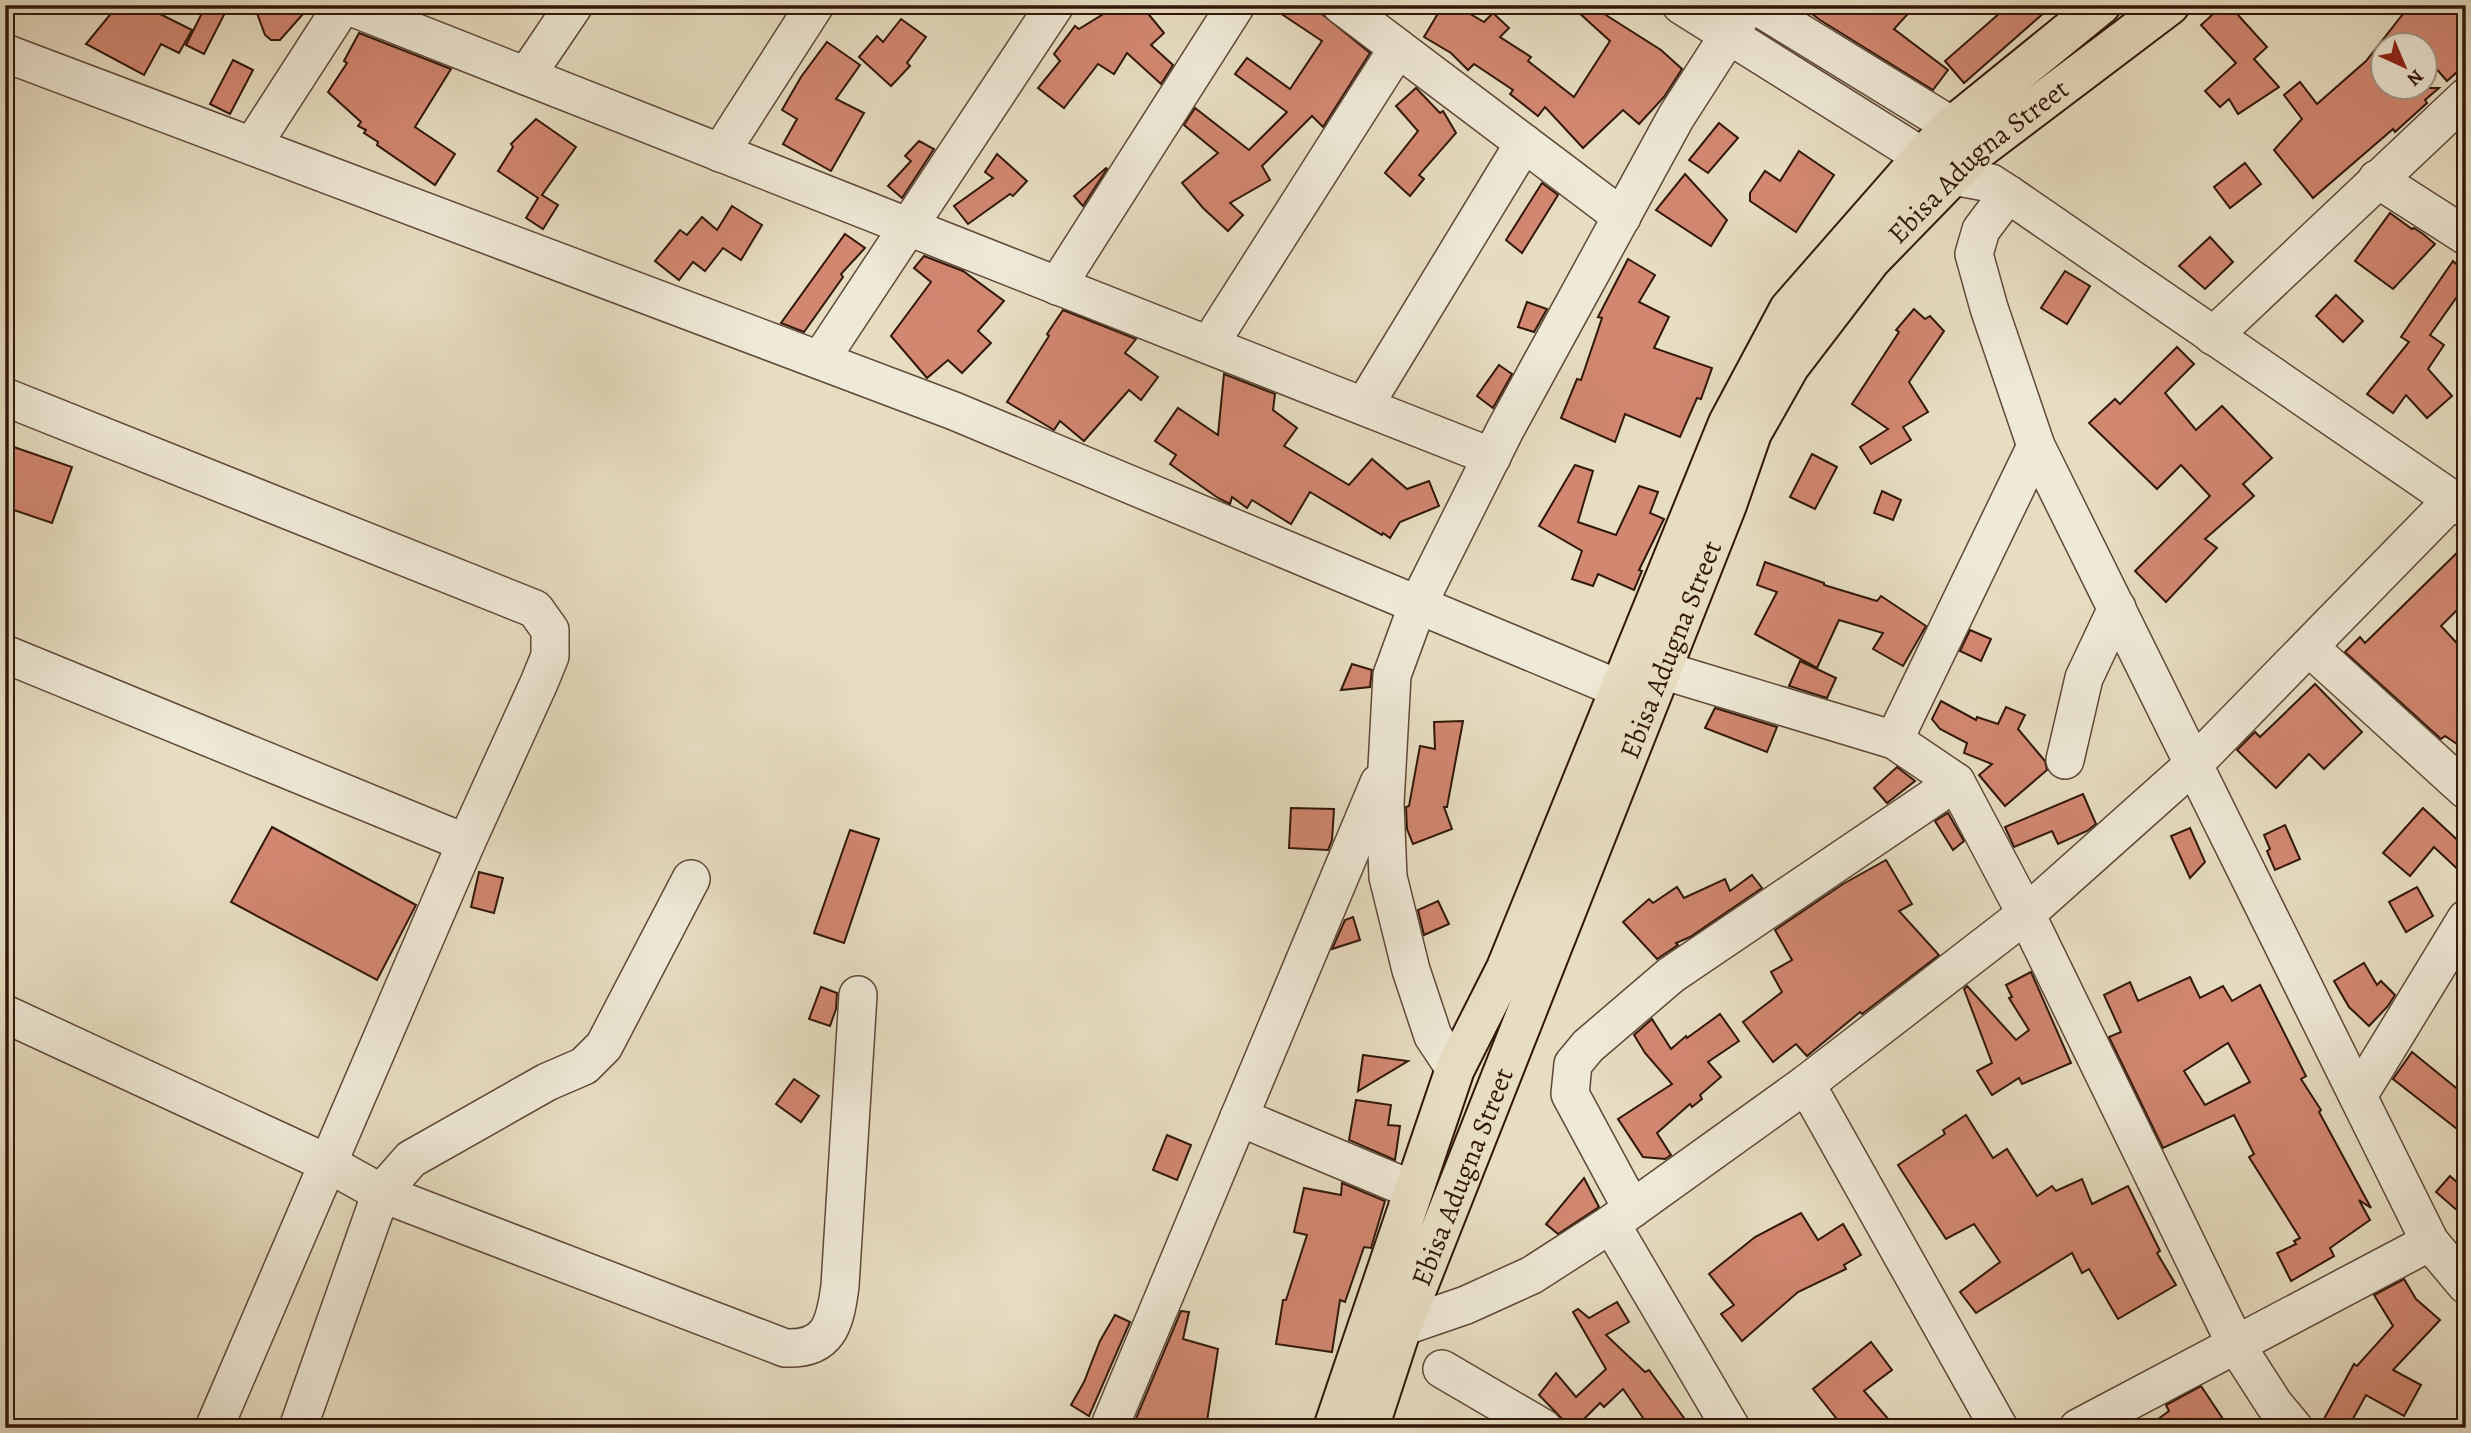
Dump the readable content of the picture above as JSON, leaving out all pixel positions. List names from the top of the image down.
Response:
{
  "streets": {
    "main road": ["Ebisa Adugna Street"]
  },
  "north": "bottom right"
}
